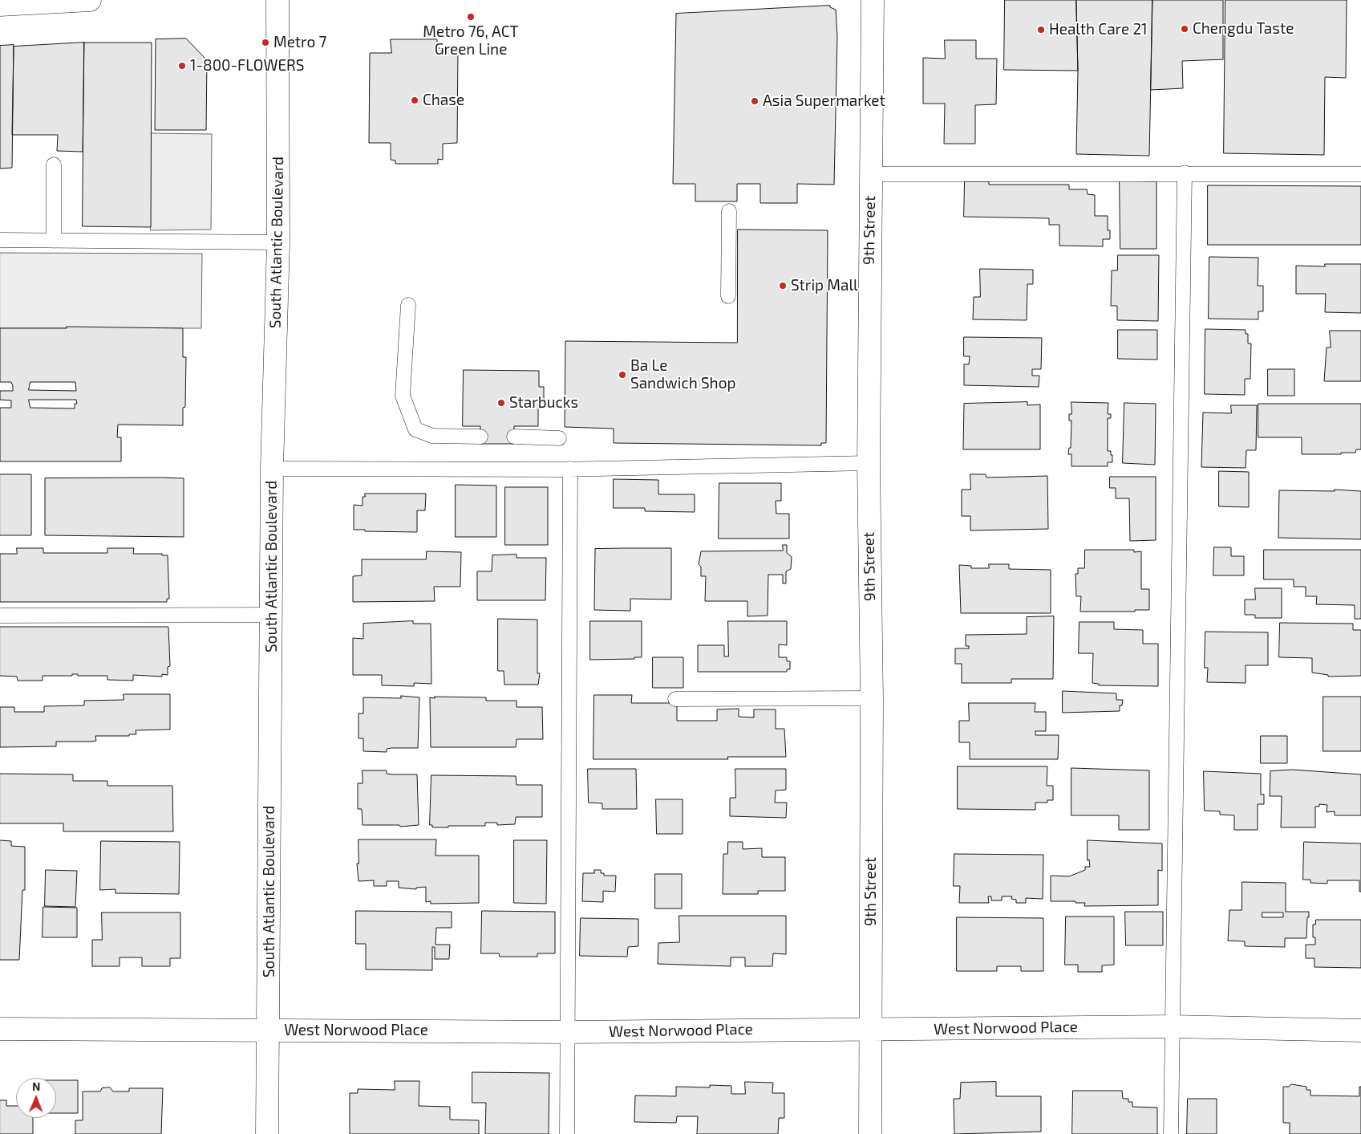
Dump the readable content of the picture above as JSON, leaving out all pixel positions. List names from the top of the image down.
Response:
{
  "streets": {
    "street": ["9th Street", "South Atlantic Boulevard", "West Norwood Place"]
  },
  "crossings": [
    ["9th Street", "West Norwood Place"],
    ["South Atlantic Boulevard", "West Norwood Place"]
  ],
  "places": [
    "Metro 76, ACT Green Line",
    "Chengdu Taste",
    "Health Care 21",
    "Metro 7",
    "1-800-FLOWERS",
    "Chase",
    "Asia Supermarket",
    "Strip Mall",
    "Ba Le Sandwich Shop",
    "Starbucks"
  ],
  "north": "top"
}
